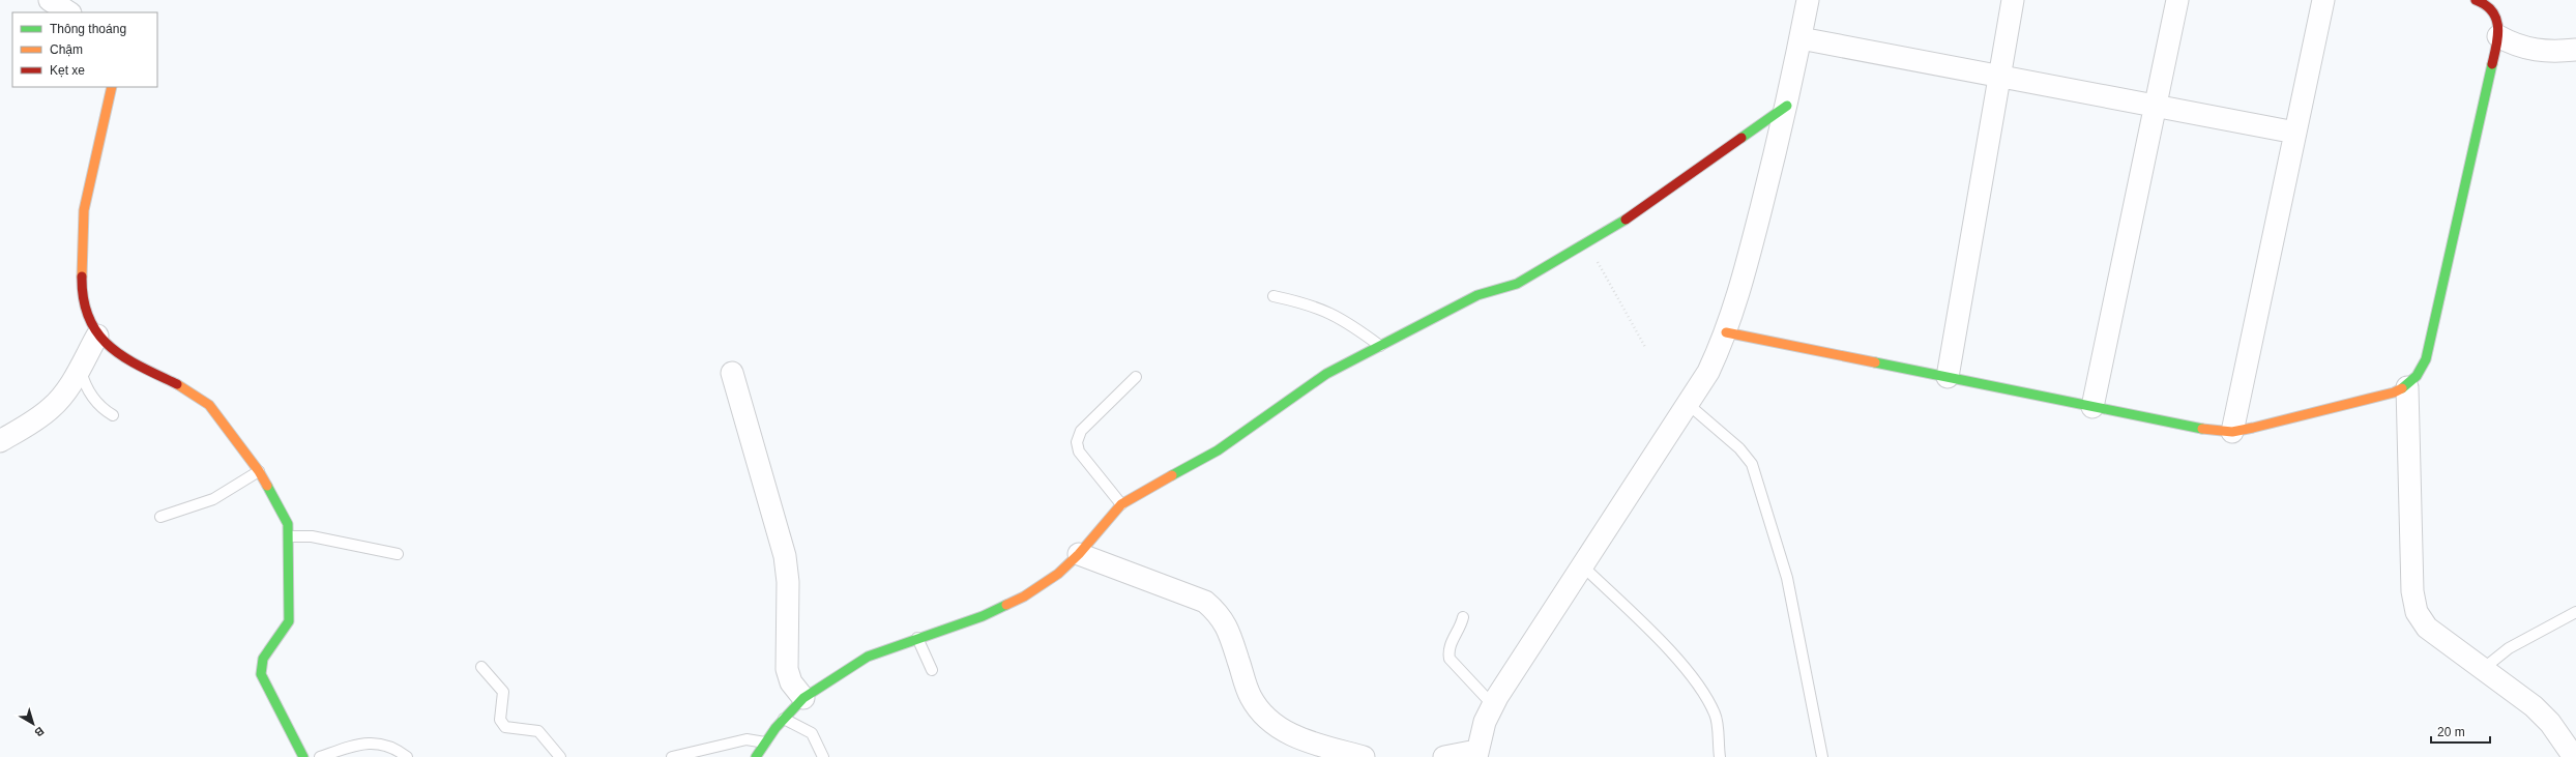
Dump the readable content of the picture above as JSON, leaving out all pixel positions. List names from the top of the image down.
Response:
{
  "legend": ["Thông thoáng", "Chậm", "Kẹt xe"],
  "scale_bar": "20 m",
  "north": "bottom right"
}
